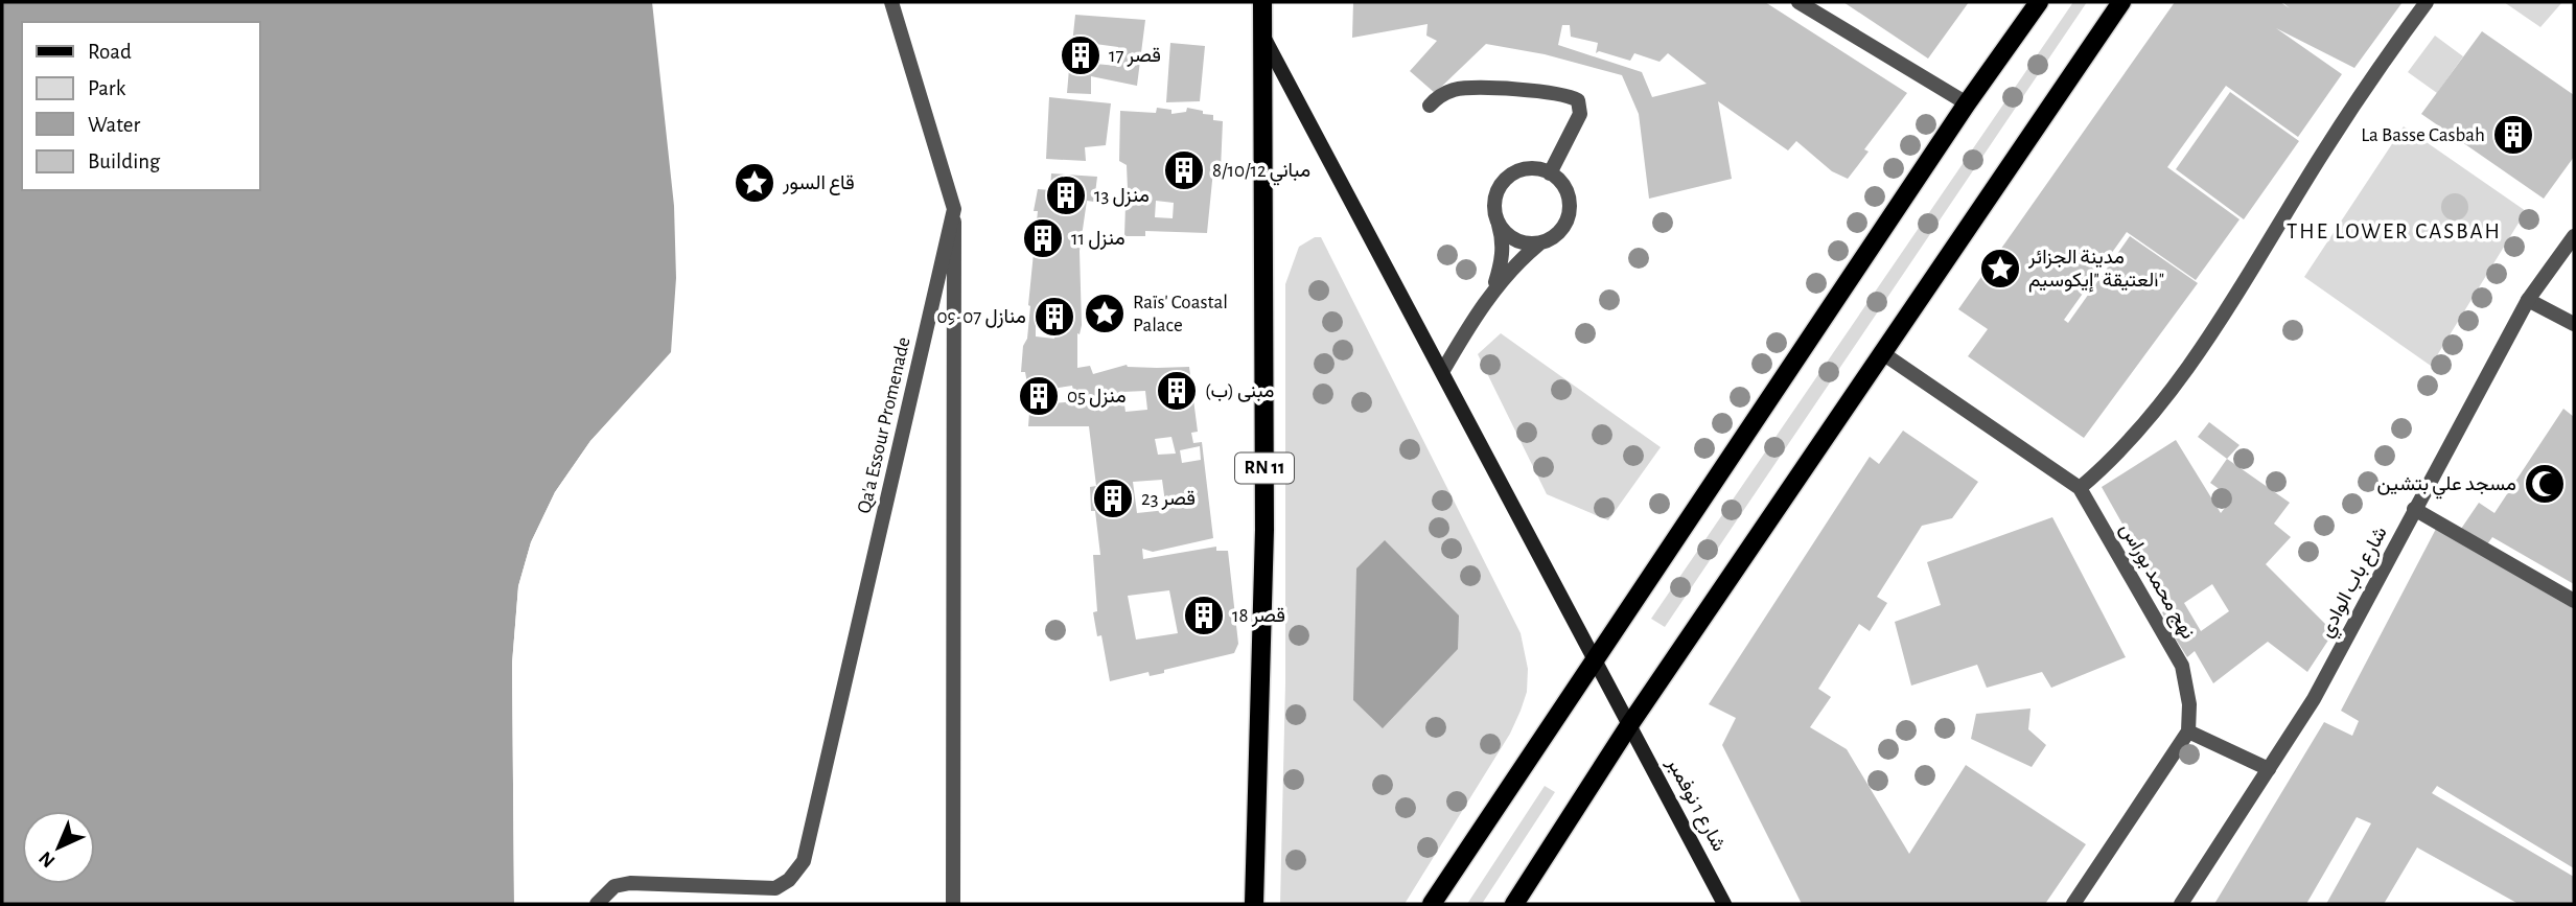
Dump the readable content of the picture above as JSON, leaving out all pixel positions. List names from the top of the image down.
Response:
{
  "streets": {
    "main road": ["RN 11", "شارع 1 نوفمبر"],
    "street": ["Qa'a Essour Promenade", "نهج محمد بوراس", "شارع باب الوادي"]
  },
  "crossings": [
    ["RN 11", "شارع 1 نوفمبر"]
  ],
  "districts": ["THE LOWER CASBAH"],
  "places": {
    "building": [
      "قصر 17",
      "La Basse Casbah",
      "مباني 8/10/12",
      "منزل 13",
      "منزل 11",
      "منازل 07-09",
      "مبنى (ب)",
      "منزل 05",
      "قصر 23",
      "قصر 18"
    ],
    "place": ["قاع السور", "مدينة الجزائر العتيقة \"إيكوسيم\"", "Raïs' Coastal Palace"],
    "mosque": ["مسجد علي بتشين"]
  },
  "legend": [
    "Road",
    "Park",
    "Water",
    "Building"
  ],
  "north": "bottom left"
}
